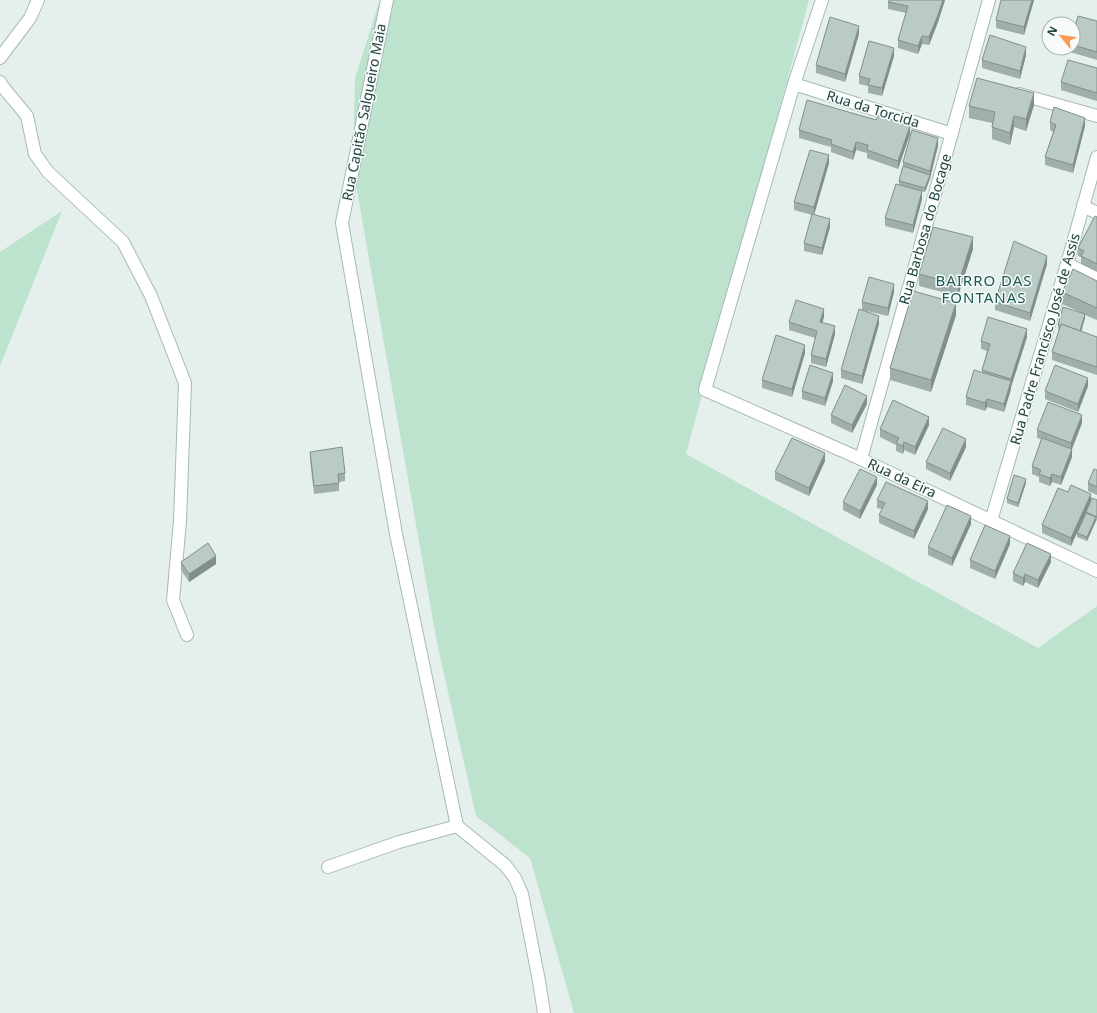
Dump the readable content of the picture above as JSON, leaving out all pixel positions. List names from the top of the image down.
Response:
{
  "streets": {
    "street": [
      "Rua da Torcida",
      "Rua Capitão Salgueiro Maia",
      "Rua Barbosa do Bocage",
      "Rua Padre Francisco José de Assis",
      "Rua da Eira"
    ]
  },
  "crossings": [
    ["Rua da Torcida", "Rua Barbosa do Bocage"],
    ["Rua da Torcida", "Rua da Eira"],
    ["Rua Barbosa do Bocage", "Rua da Eira"],
    ["Rua Padre Francisco José de Assis", "Rua da Eira"]
  ],
  "districts": ["BAIRRO DAS FONTANAS"],
  "north": "top left"
}
